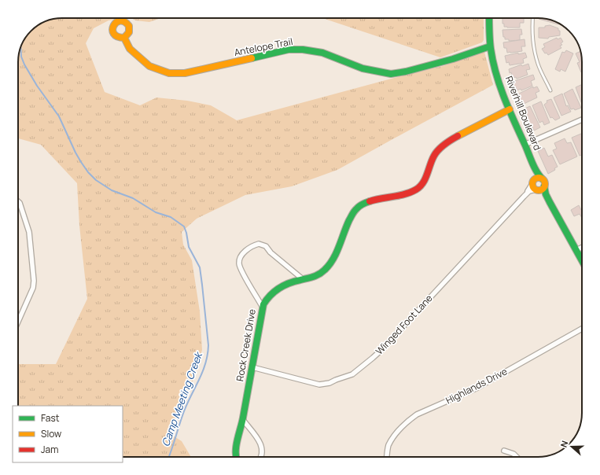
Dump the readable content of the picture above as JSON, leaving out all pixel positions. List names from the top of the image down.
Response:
{
  "streets": {
    "street": [
      "Antelope Trail",
      "Riverhill Boulevard",
      "Winged Foot Lane",
      "Rock Creek Drive",
      "Highlands Drive"
    ]
  },
  "crossings": [
    ["Antelope Trail", "Riverhill Boulevard"],
    ["Riverhill Boulevard", "Winged Foot Lane"],
    ["Riverhill Boulevard", "Rock Creek Drive"],
    ["Winged Foot Lane", "Rock Creek Drive"]
  ],
  "water": ["Camp Meeting Creek"],
  "legend": ["Fast", "Slow", "Jam"],
  "north": "left"
}
